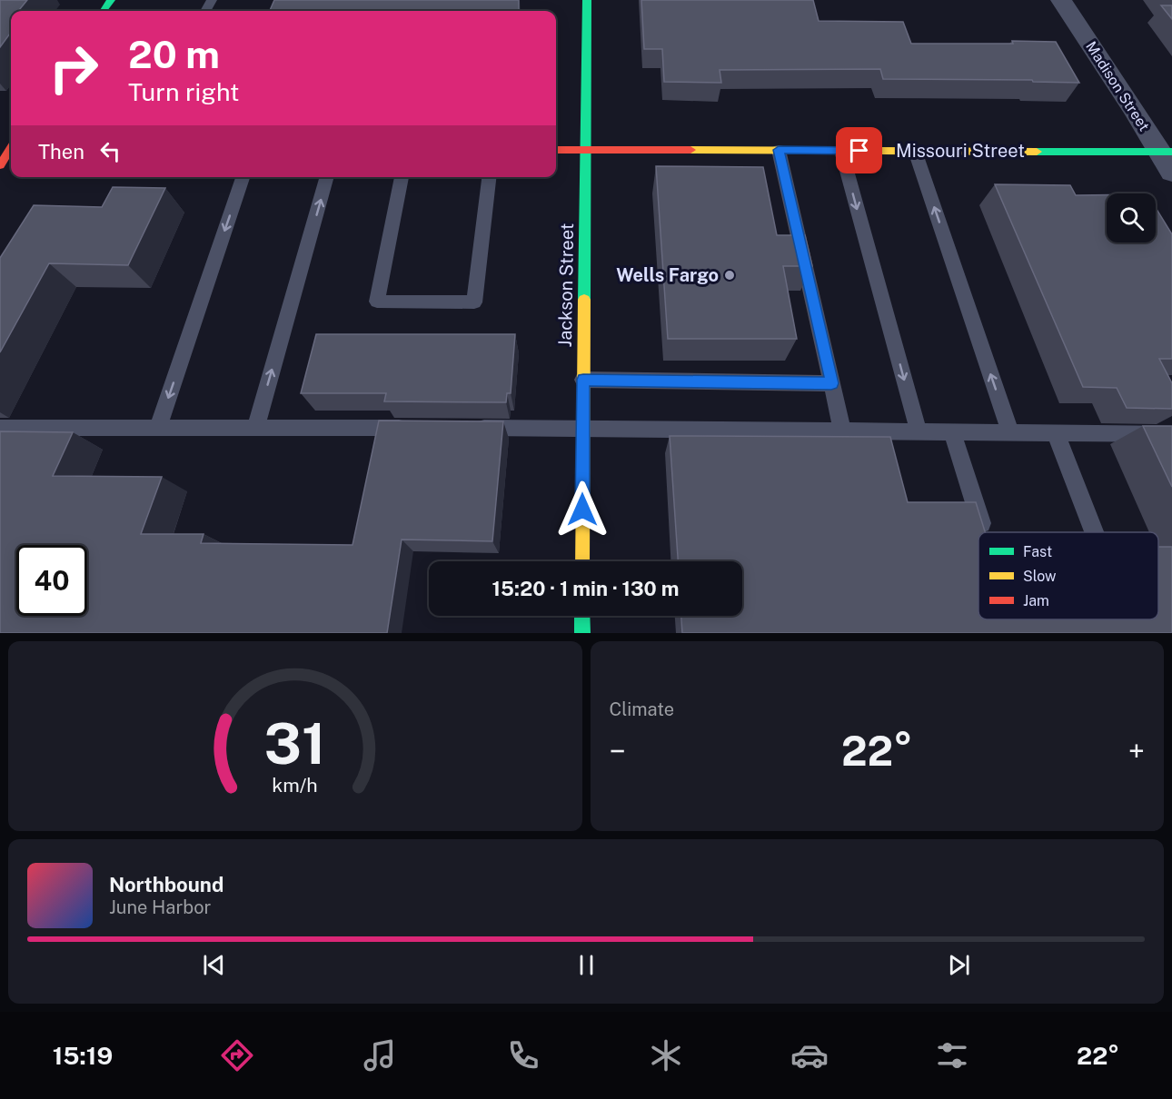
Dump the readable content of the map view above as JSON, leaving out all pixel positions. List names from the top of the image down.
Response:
{
  "streets": {
    "street": ["Madison Street", "Missouri Street", "Jackson Street"]
  },
  "crossings": [
    ["Madison Street", "Missouri Street"],
    ["Missouri Street", "Jackson Street"]
  ],
  "places": ["Wells Fargo"],
  "legend": ["Fast", "Slow", "Jam"],
  "page": {
    "turn": ["20 m", "Turn right"],
    "then": "Then",
    "limit": "40",
    "trip": "15:20 · 1 min · 130 m",
    "tile": "Climate",
    "heat": ["−", "22°", "+"],
    "song": ["Northbound", "June Harbor"],
    "tabs": ["15:19", "22°"],
    "gauge": ["31", "km/h"]
  }
}
